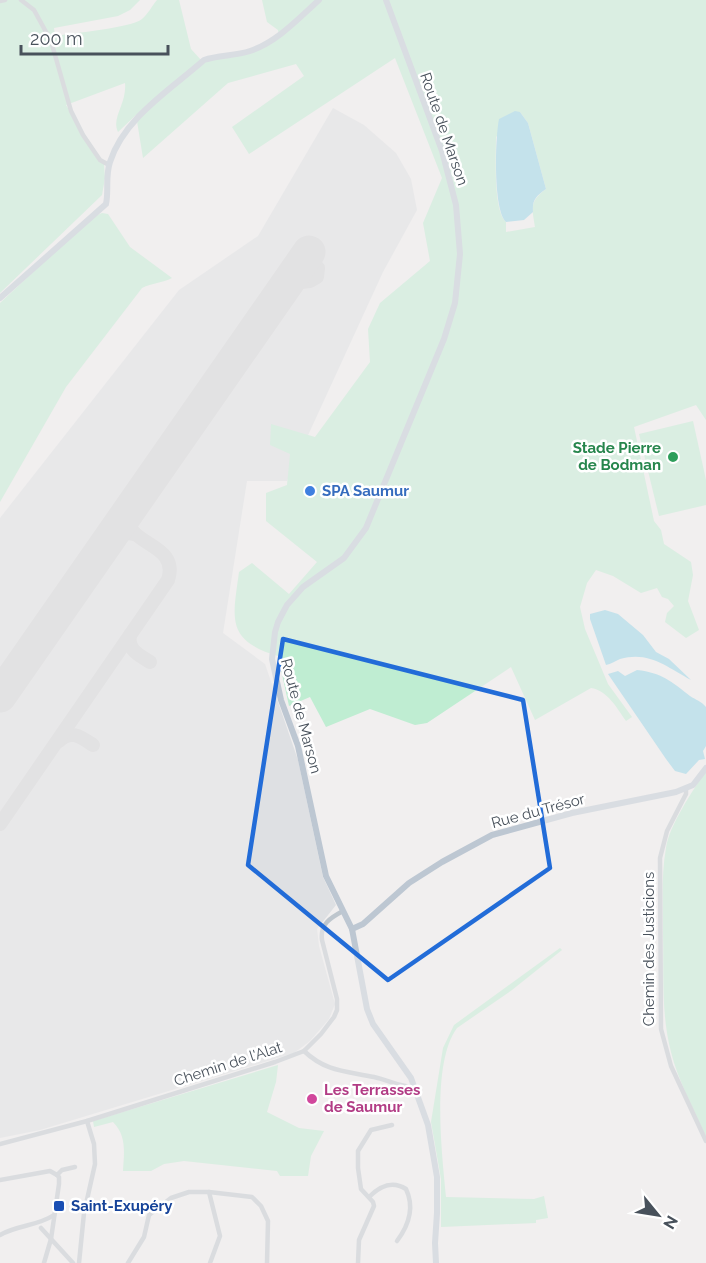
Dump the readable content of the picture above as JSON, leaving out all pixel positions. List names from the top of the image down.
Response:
{
  "streets": {
    "street": [
      "Route de Marson",
      "Rue du Trésor",
      "Chemin des Justicions",
      "Chemin de l'Alat"
    ]
  },
  "crossings": [
    ["Route de Marson", "Rue du Trésor"],
    ["Route de Marson", "Chemin de l'Alat"],
    ["Rue du Trésor", "Chemin des Justicions"]
  ],
  "places": {
    "other": ["Stade Pierre de Bodman", "SPA Saumur", "Les Terrasses de Saumur"],
    "transit": ["Saint-Exupéry"]
  },
  "scale_bar": "200 m",
  "north": "bottom right"
}
